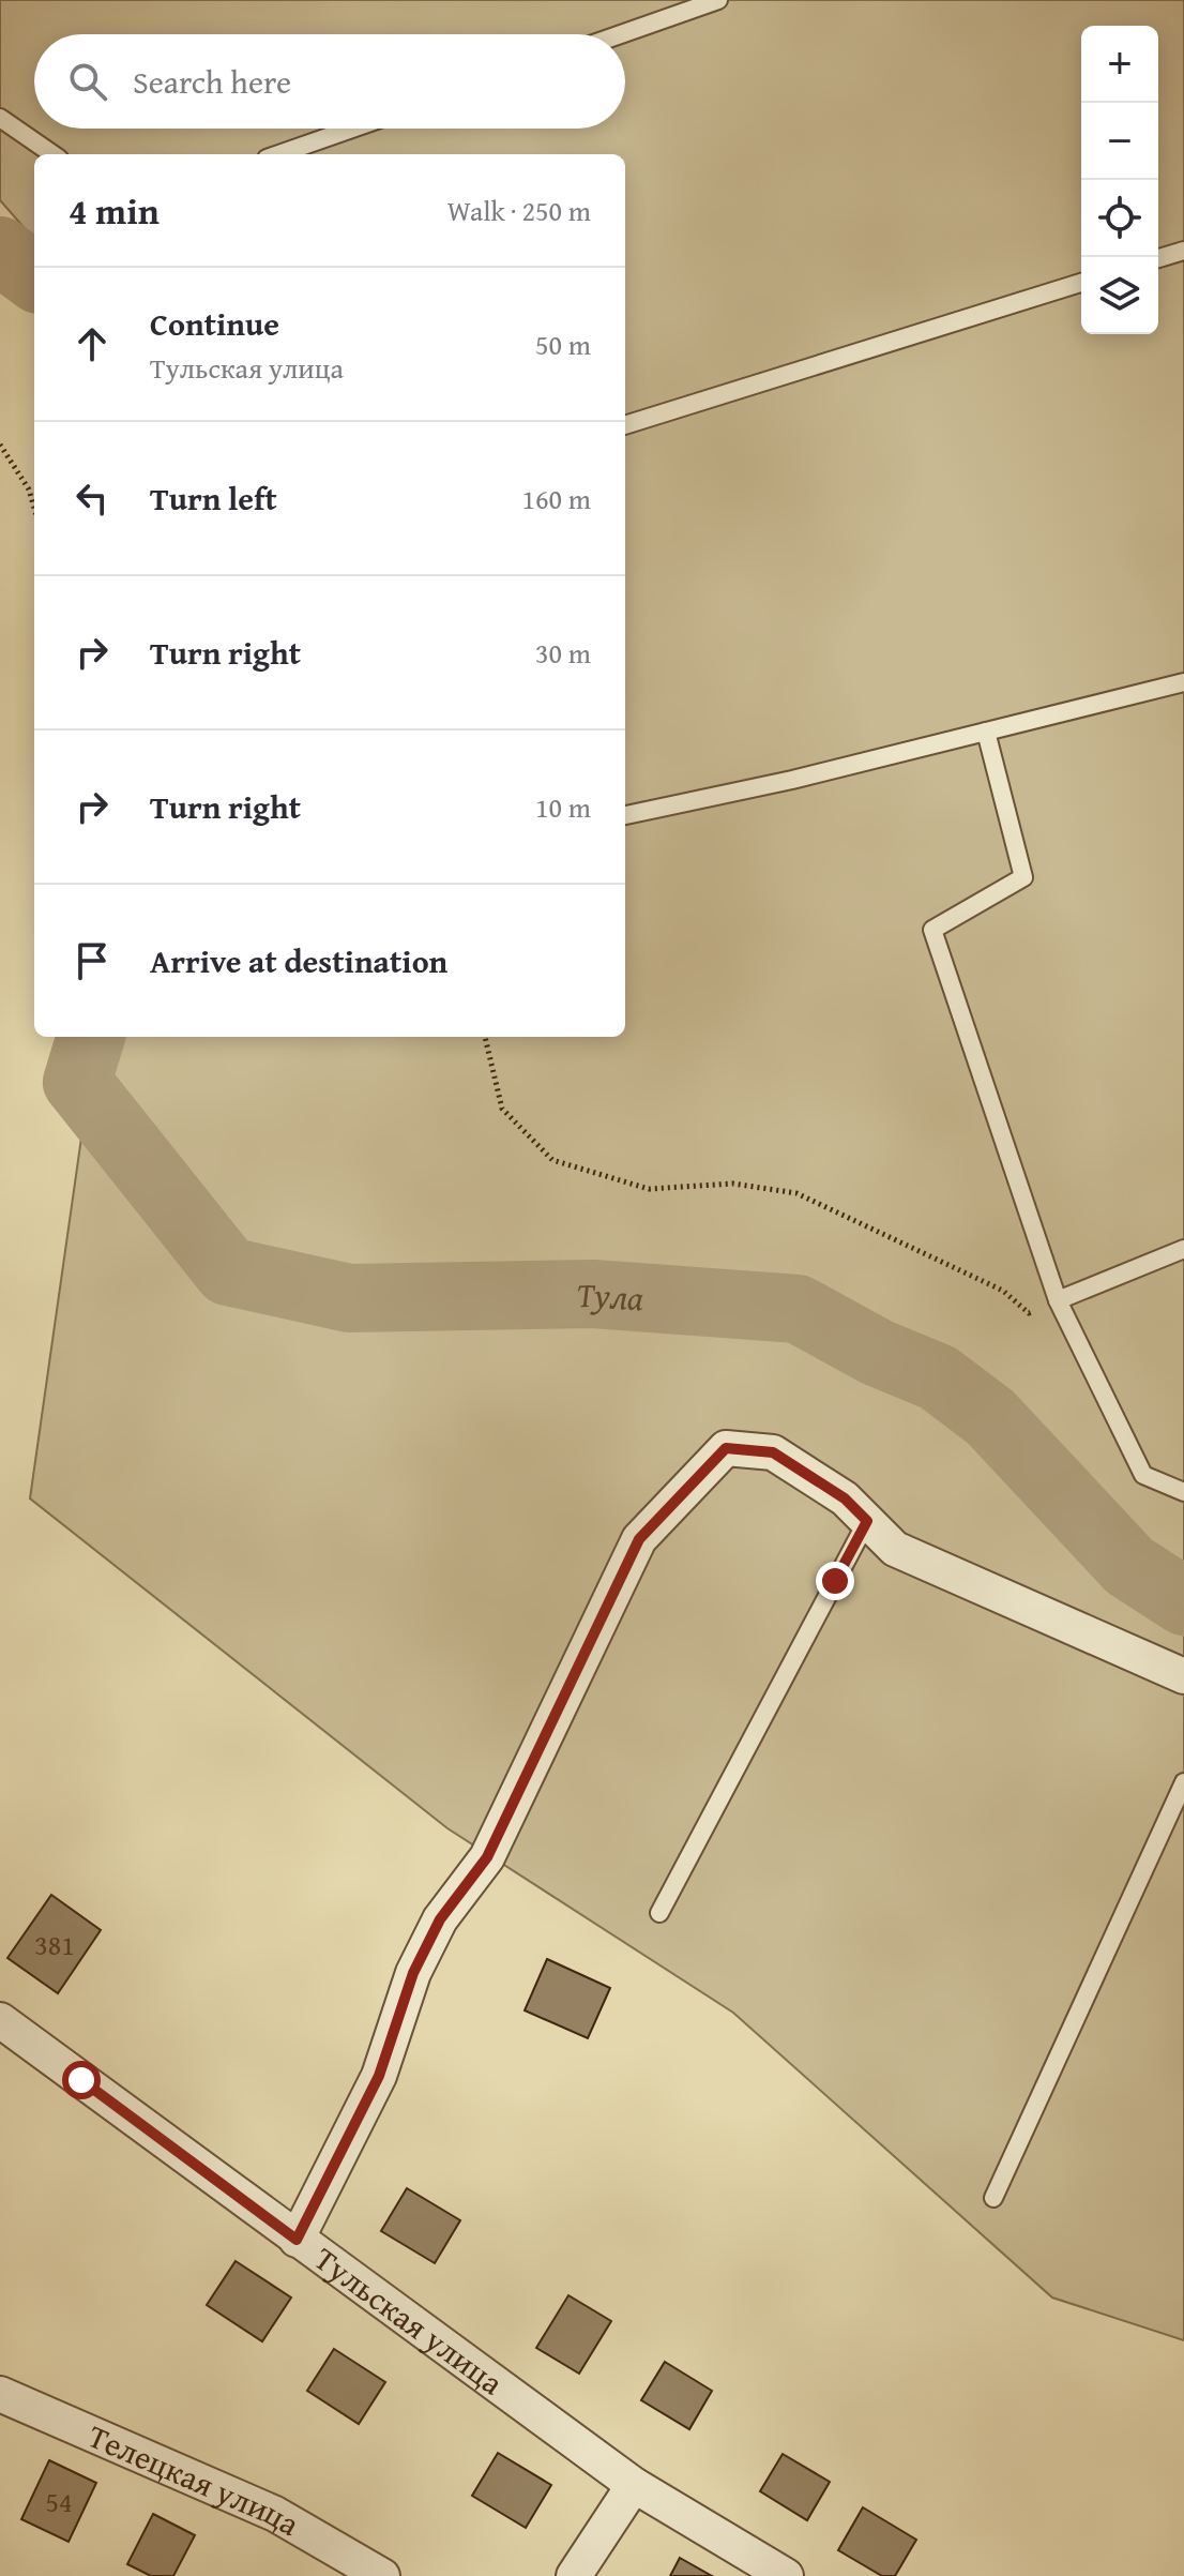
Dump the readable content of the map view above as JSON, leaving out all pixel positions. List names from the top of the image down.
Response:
{
  "streets": {
    "street": ["Тульская улица", "Телецкая улица"]
  },
  "water": ["Тула"],
  "house_numbers": ["381", "54"],
  "page": {
    "map_buttons": ["+", "−"],
    "search": "Search here",
    "heading": ["4 min", "Walk · 250 m"],
    "list": [
      ["Continue", "Тульская улица", "50 m"],
      ["Turn left", "160 m"],
      ["Turn right", "30 m"],
      ["Turn right", "10 m"],
      "Arrive at destination"
    ]
  }
}
